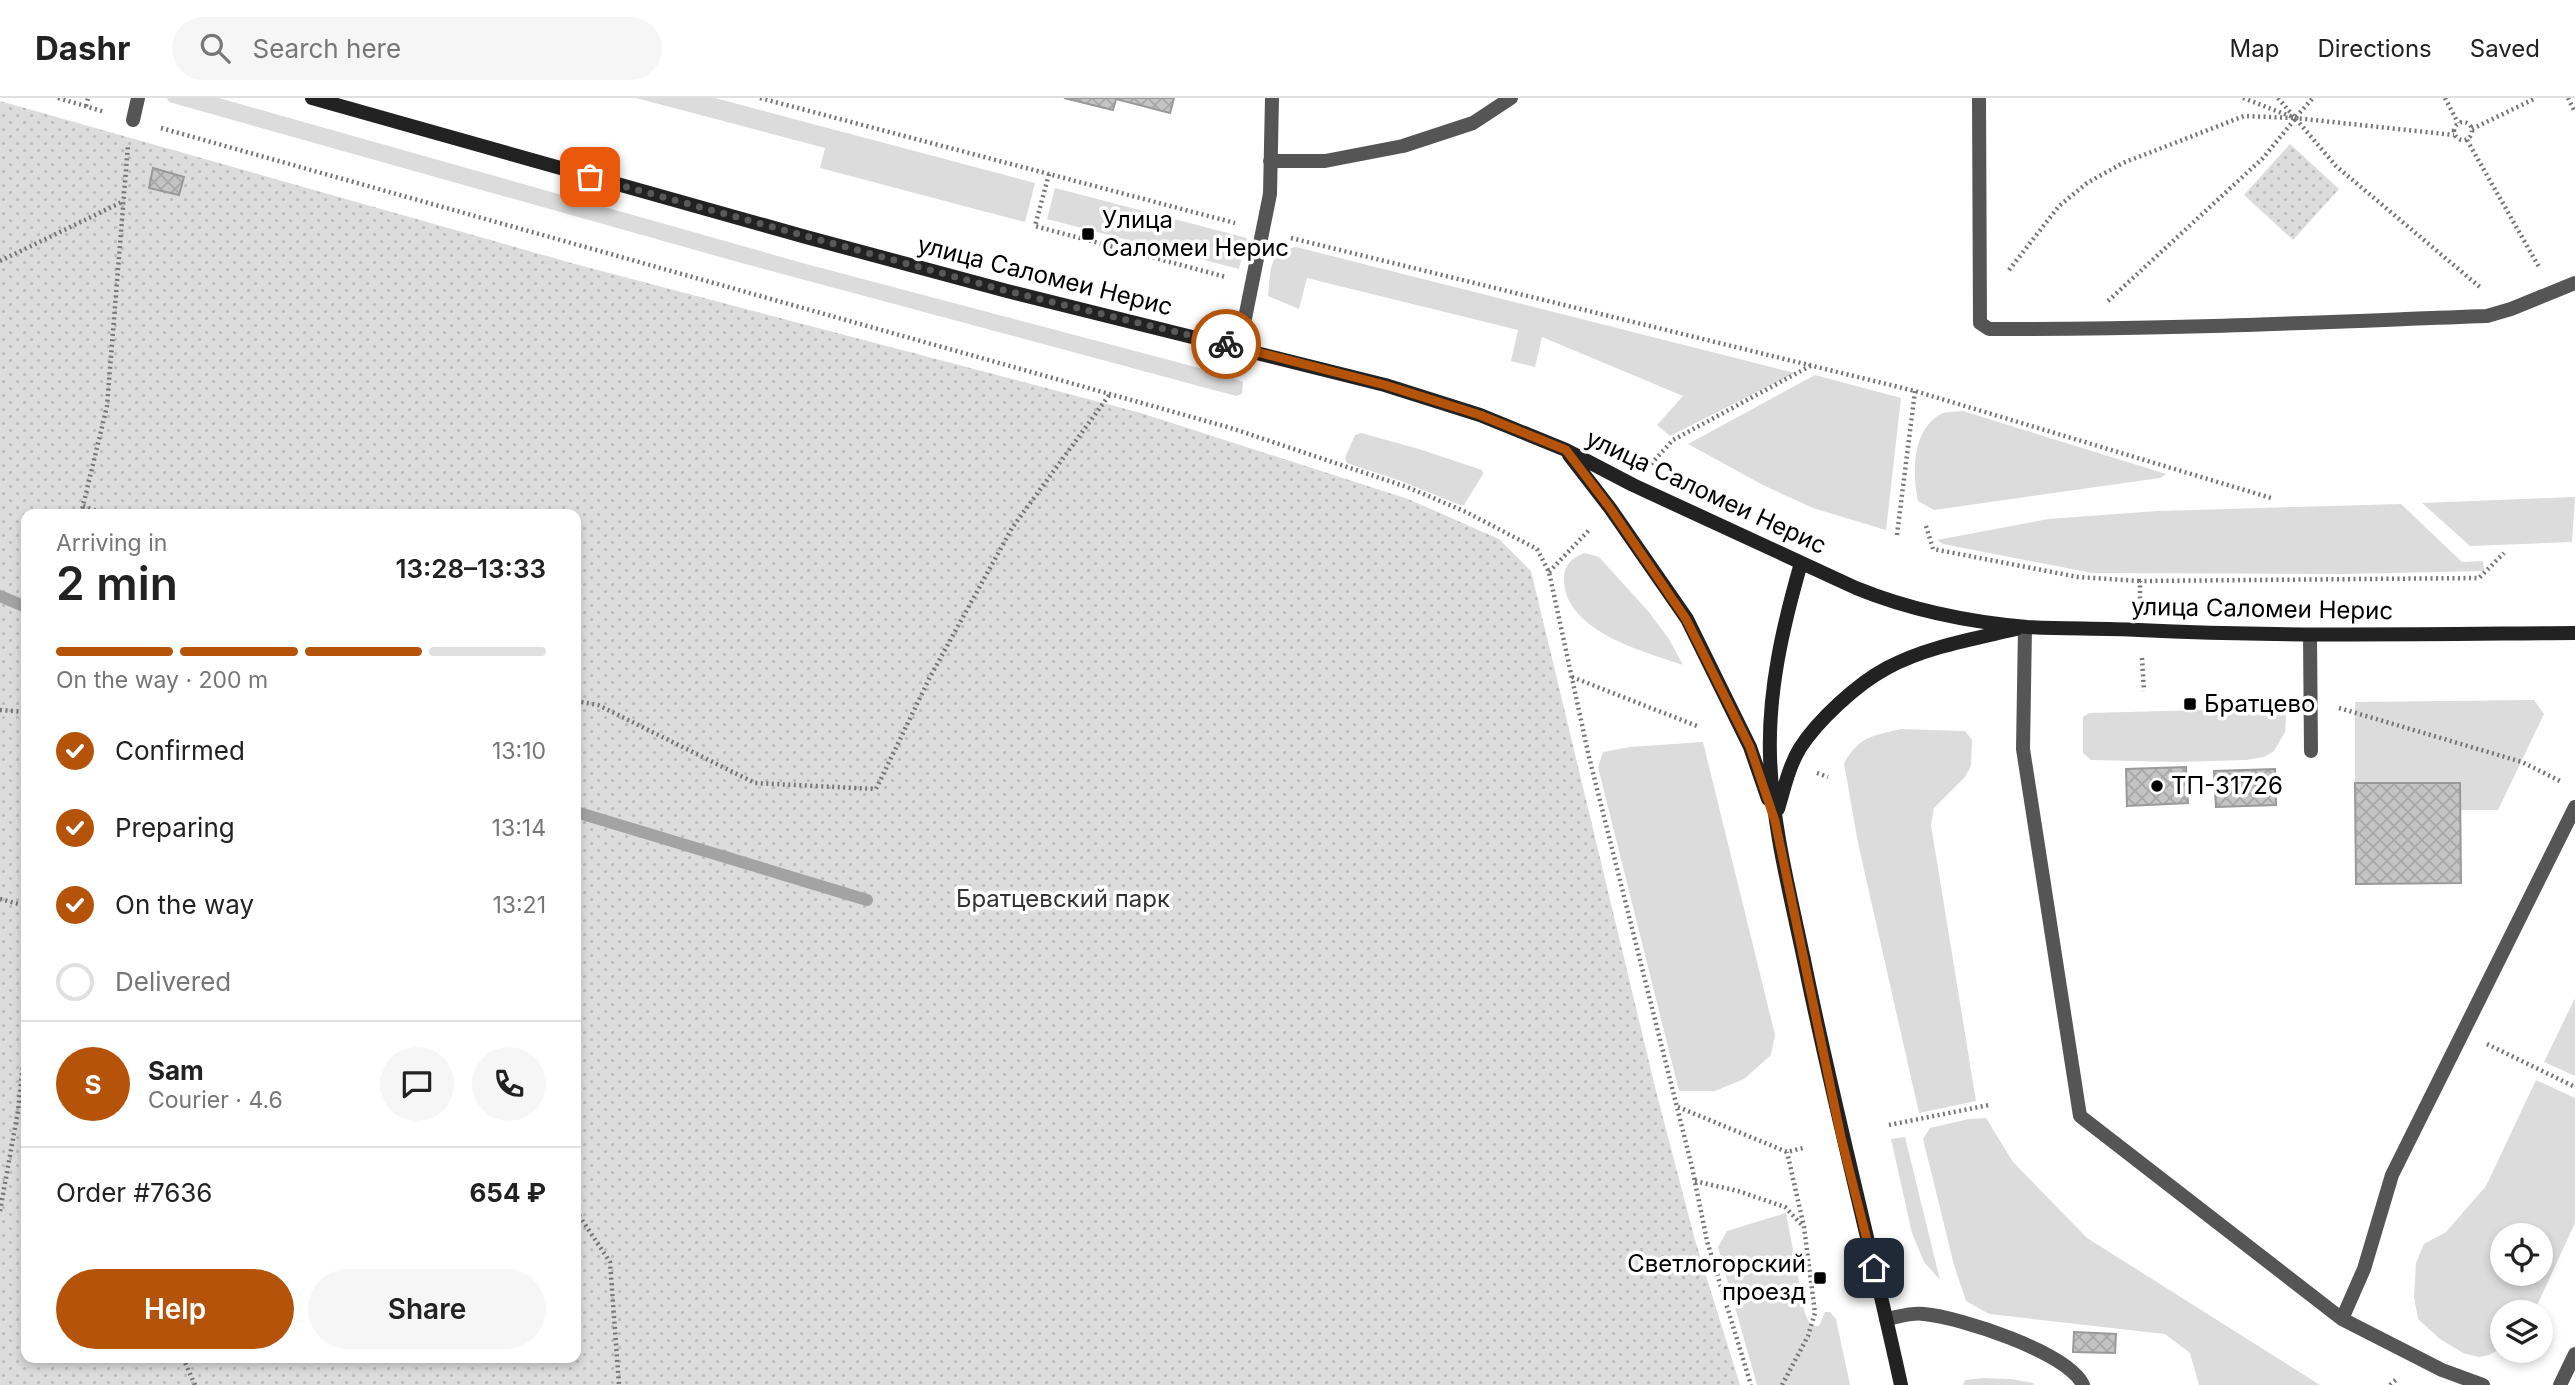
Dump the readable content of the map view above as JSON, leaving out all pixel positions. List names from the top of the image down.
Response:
{
  "streets": {
    "main road": ["улица Саломеи Нерис"]
  },
  "parks": ["Братцевский парк"],
  "places": {
    "transit": ["Улица Саломеи Нерис", "Братцево", "Светлогорский проезд"],
    "other": ["ТП-31726"]
  },
  "page": {
    "header": "Dashr",
    "search": "Search here",
    "nav": ["Map", "Directions", "Saved"],
    "heading": ["2 min", "Arriving in", "13:28–13:33"],
    "panel": [
      "Sam",
      "Courier · 4.6",
      "Order #7636",
      "654 ₽"
    ],
    "bar": "On the way · 200 m",
    "list": [
      ["Confirmed", "13:10"],
      ["Preparing", "13:14"],
      ["On the way", "13:21"],
      "Delivered"
    ],
    "round": "S",
    "buttons": ["Help", "Share"]
  }
}
